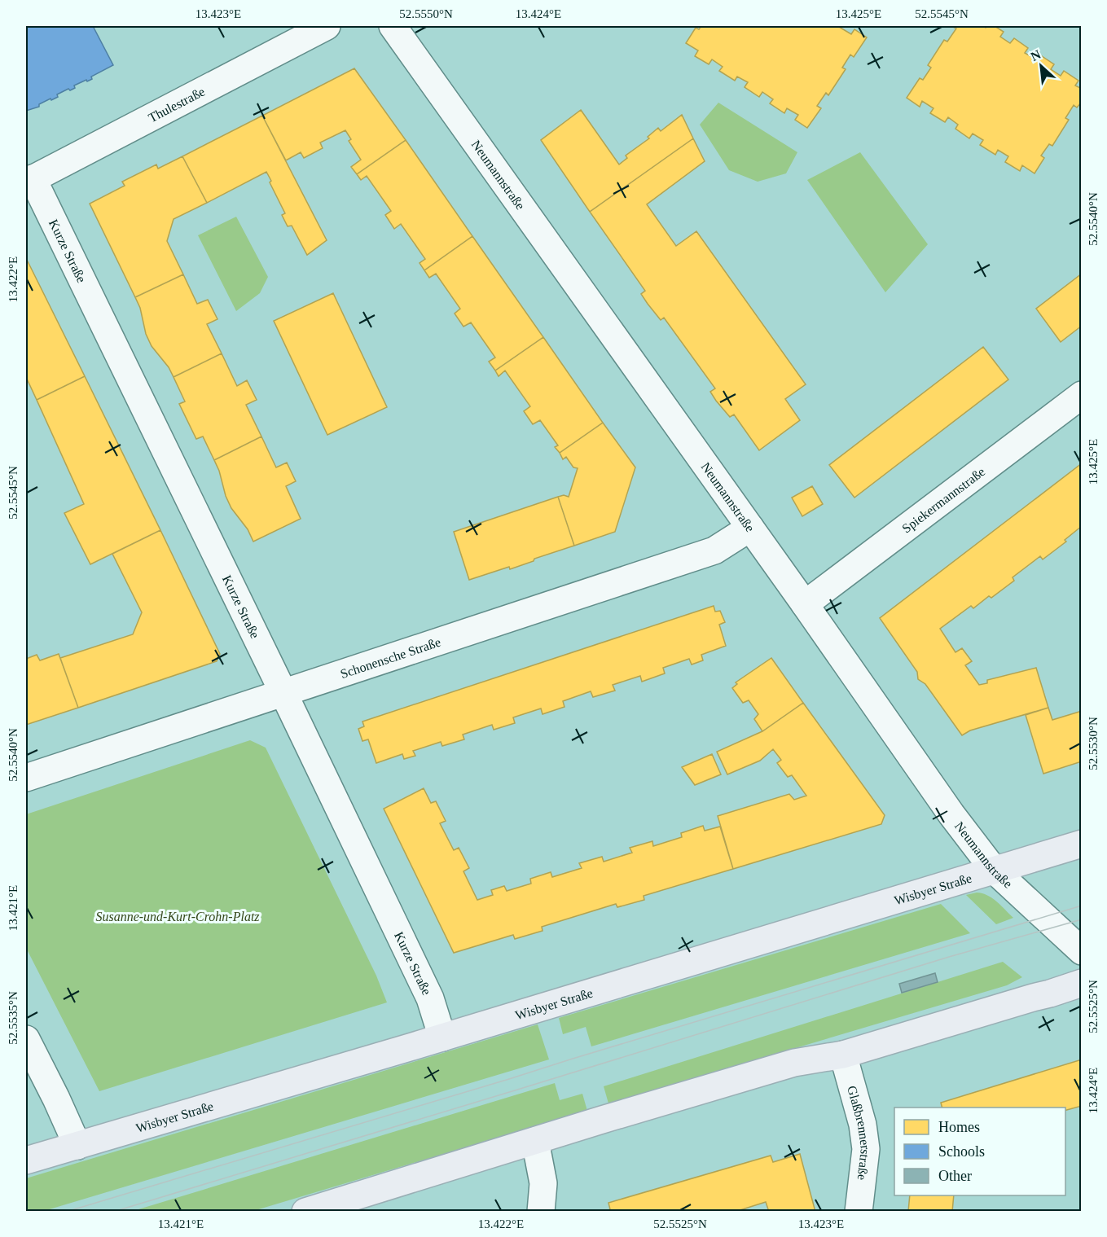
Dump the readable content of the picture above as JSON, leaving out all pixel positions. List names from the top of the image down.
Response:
{
  "streets": {
    "main road": ["Wisbyer Straße"],
    "street": [
      "Thulestraße",
      "Neumannstraße",
      "Kurze Straße",
      "Spiekermannstraße",
      "Schonensche Straße",
      "Glaßbrennerstraße"
    ]
  },
  "crossings": [
    ["Thulestraße", "Kurze Straße"],
    ["Neumannstraße", "Spiekermannstraße"],
    ["Neumannstraße", "Schonensche Straße"],
    ["Neumannstraße", "Wisbyer Straße"],
    ["Kurze Straße", "Schonensche Straße"],
    ["Kurze Straße", "Wisbyer Straße"]
  ],
  "parks": ["Susanne-und-Kurt-Crohn-Platz"],
  "legend": ["Homes", "Schools", "Other"],
  "north": "top left",
  "coordinates": [
    "13.423°E",
    "52.5550°N",
    "13.424°E",
    "13.425°E",
    "52.5545°N",
    "52.5540°N",
    "13.422°E",
    "52.5530°N",
    "13.421°E",
    "52.5525°N",
    "52.5535°N"
  ]
}
